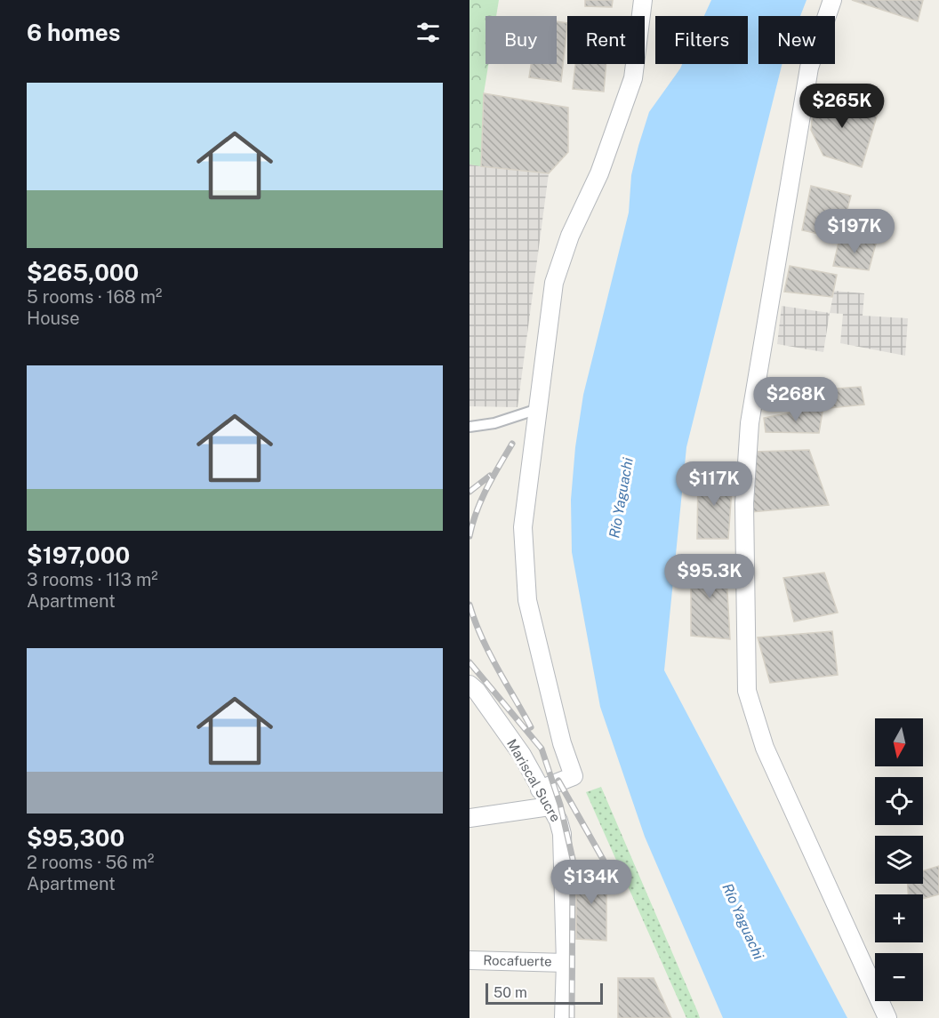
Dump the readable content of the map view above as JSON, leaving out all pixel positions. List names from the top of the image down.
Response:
{
  "streets": {
    "street": ["Mariscal Sucre", "Rocafuerte"]
  },
  "crossings": [
    ["Mariscal Sucre", "Rocafuerte"]
  ],
  "water": ["Río Yaguachi"],
  "scale_bar": "50 m",
  "north": "bottom",
  "page": {
    "heading": "6 homes",
    "chip": [
      "Buy",
      "Rent",
      "Filters",
      "New"
    ],
    "list": [
      {
        "name": "$265,000",
        "note": "5 rooms · 168 m² · House"
      },
      {
        "name": "$197,000",
        "note": "3 rooms · 113 m² · Apartment"
      },
      {
        "name": "$95,300",
        "note": "2 rooms · 56 m² · Apartment"
      }
    ],
    "price": [
      "$265K",
      "$197K",
      "$268K",
      "$117K",
      "$95.3K",
      "$134K"
    ],
    "map_buttons": ["+", "−"],
    "scale": "50 m"
  }
}
